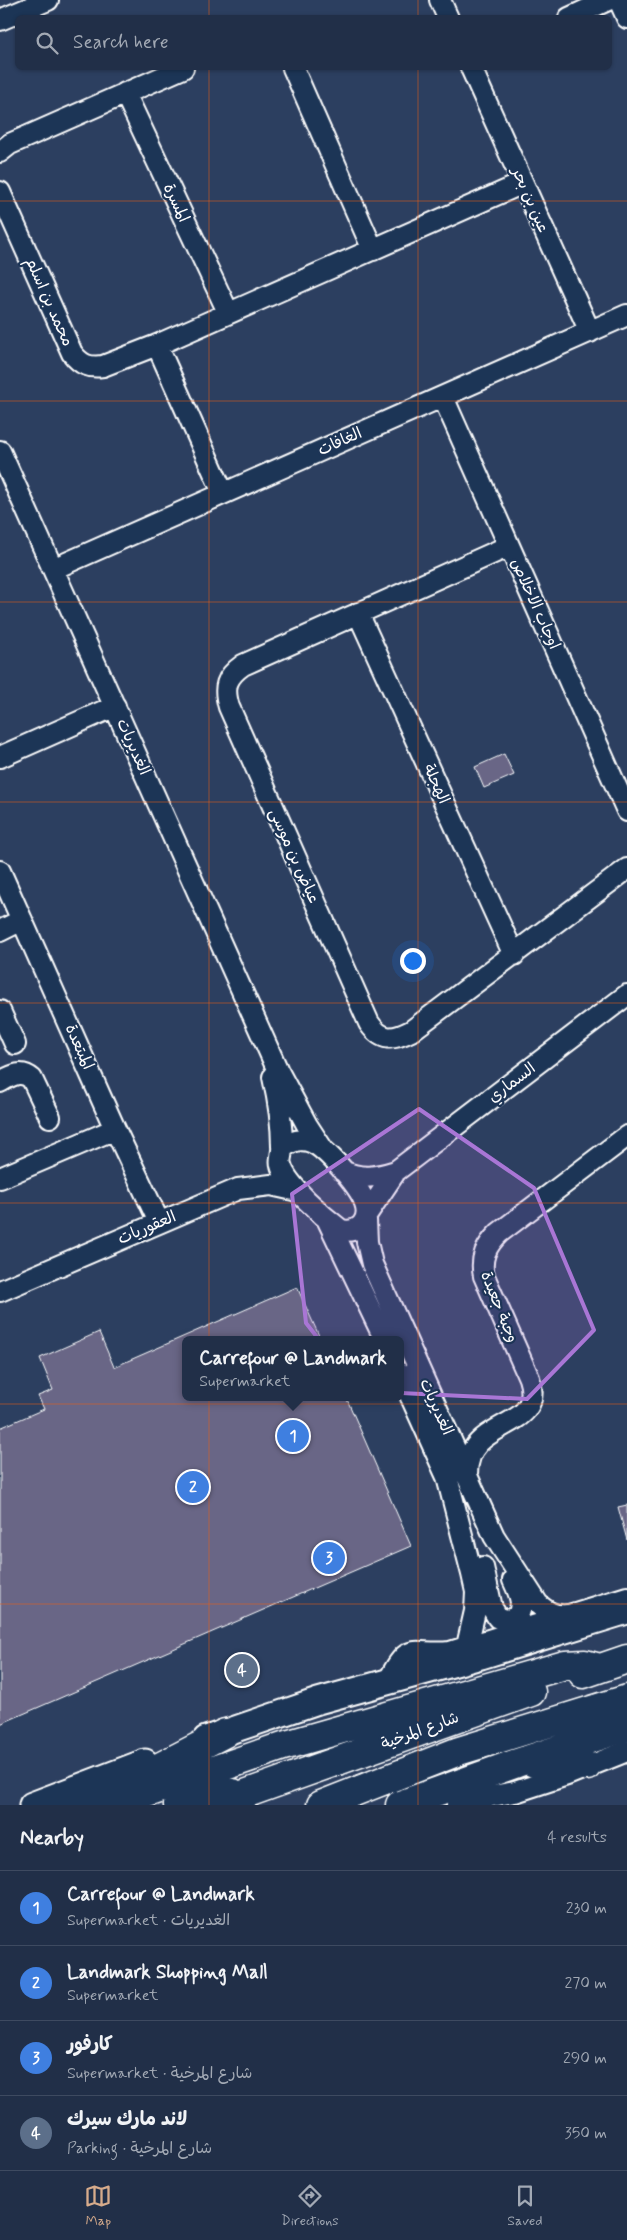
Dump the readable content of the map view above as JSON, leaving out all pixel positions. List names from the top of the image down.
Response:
{
  "streets": {
    "highway": ["شارع المرخية"],
    "street": [
      "عين بن بحر",
      "المسرة",
      "محمد بن اسلم",
      "الغافات",
      "اوجاب الاخلاص",
      "الغديريات",
      "الهجلة",
      "عياض بن موسى",
      "المبتعدة",
      "السماري",
      "العقوريات",
      "وجبة جعيدة"
    ]
  },
  "crossings": [
    ["عين بن بحر", "محمد بن اسلم"],
    ["عين بن بحر", "الغافات"],
    ["المسرة", "محمد بن اسلم"],
    ["الغافات", "اوجاب الاخلاص"],
    ["الغافات", "الغديريات"],
    ["اوجاب الاخلاص", "عياض بن موسى"],
    ["الغديريات", "السماري"],
    ["الغديريات", "العقوريات"],
    ["الغديريات", "وجبة جعيدة"],
    ["الهجلة", "عياض بن موسى"],
    ["المبتعدة", "العقوريات"]
  ],
  "page": {
    "search": "Search here",
    "popup": ["Carrefour @ Landmark", "Supermarket"],
    "pins": [
      "1",
      "2",
      "3",
      "4"
    ],
    "heading": ["Nearby", "4 results"],
    "list": [
      {
        "mark": "1",
        "name": "Carrefour @ Landmark",
        "note": "Supermarket · الغديريات",
        "value": "230 m"
      },
      {
        "mark": "2",
        "name": "Landmark Shopping Mall",
        "note": "Supermarket",
        "value": "270 m"
      },
      {
        "mark": "3",
        "name": "كارفور",
        "note": "Supermarket · شارع المرخية",
        "value": "290 m"
      },
      {
        "mark": "4",
        "name": "لاند مارك سيرك",
        "note": "Parking · شارع المرخية",
        "value": "350 m"
      }
    ],
    "nav": ["Map", "Directions", "Saved"]
  }
}
